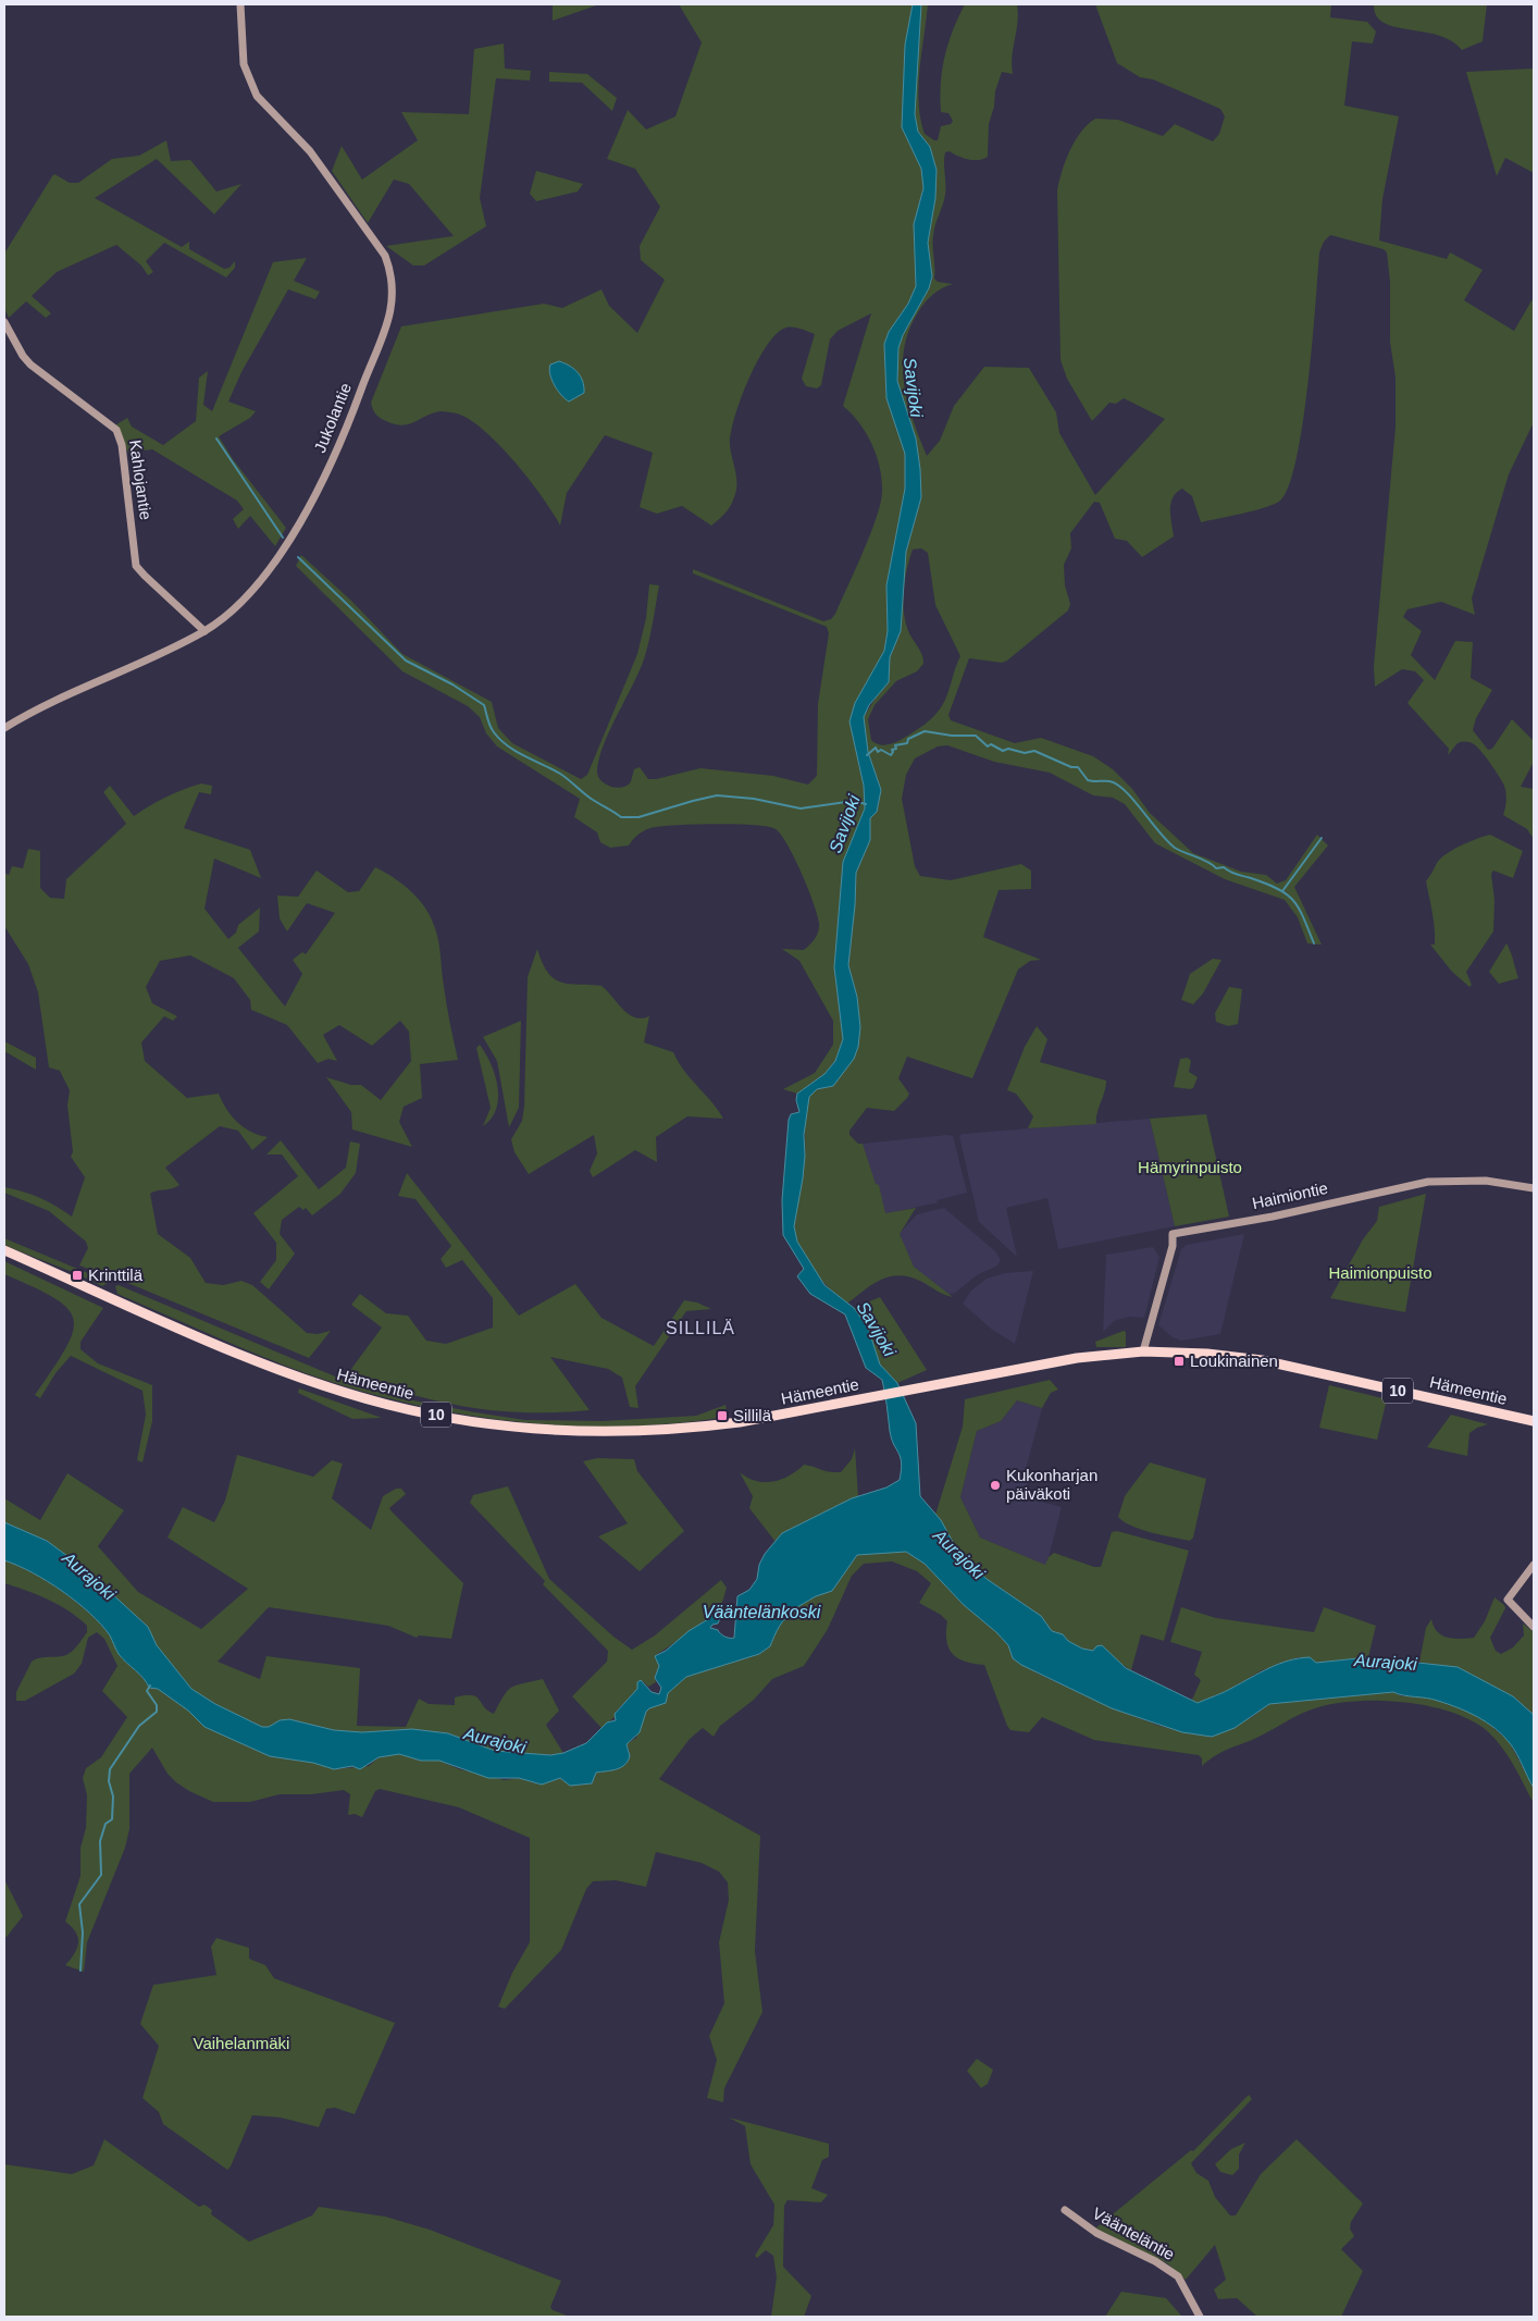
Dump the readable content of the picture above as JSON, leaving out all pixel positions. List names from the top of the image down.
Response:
{
  "streets": {
    "highway": ["Hämeentie", "10"],
    "street": [
      "Jukolantie",
      "Kahlojantie",
      "Haimiontie",
      "Väänteläntie"
    ]
  },
  "crossings": [
    ["Jukolantie", "Kahlojantie"],
    ["Haimiontie", "Hämeentie"]
  ],
  "districts": ["SILLILÄ"],
  "water": ["Savijoki", "Aurajoki", "Vääntelänkoski"],
  "parks": ["Hämyrinpuisto", "Haimionpuisto", "Vaihelanmäki"],
  "places": {
    "transit": ["Krinttilä", "Loukinainen", "Sillilä"],
    "other": ["Kukonharjan päiväkoti"]
  }
}
